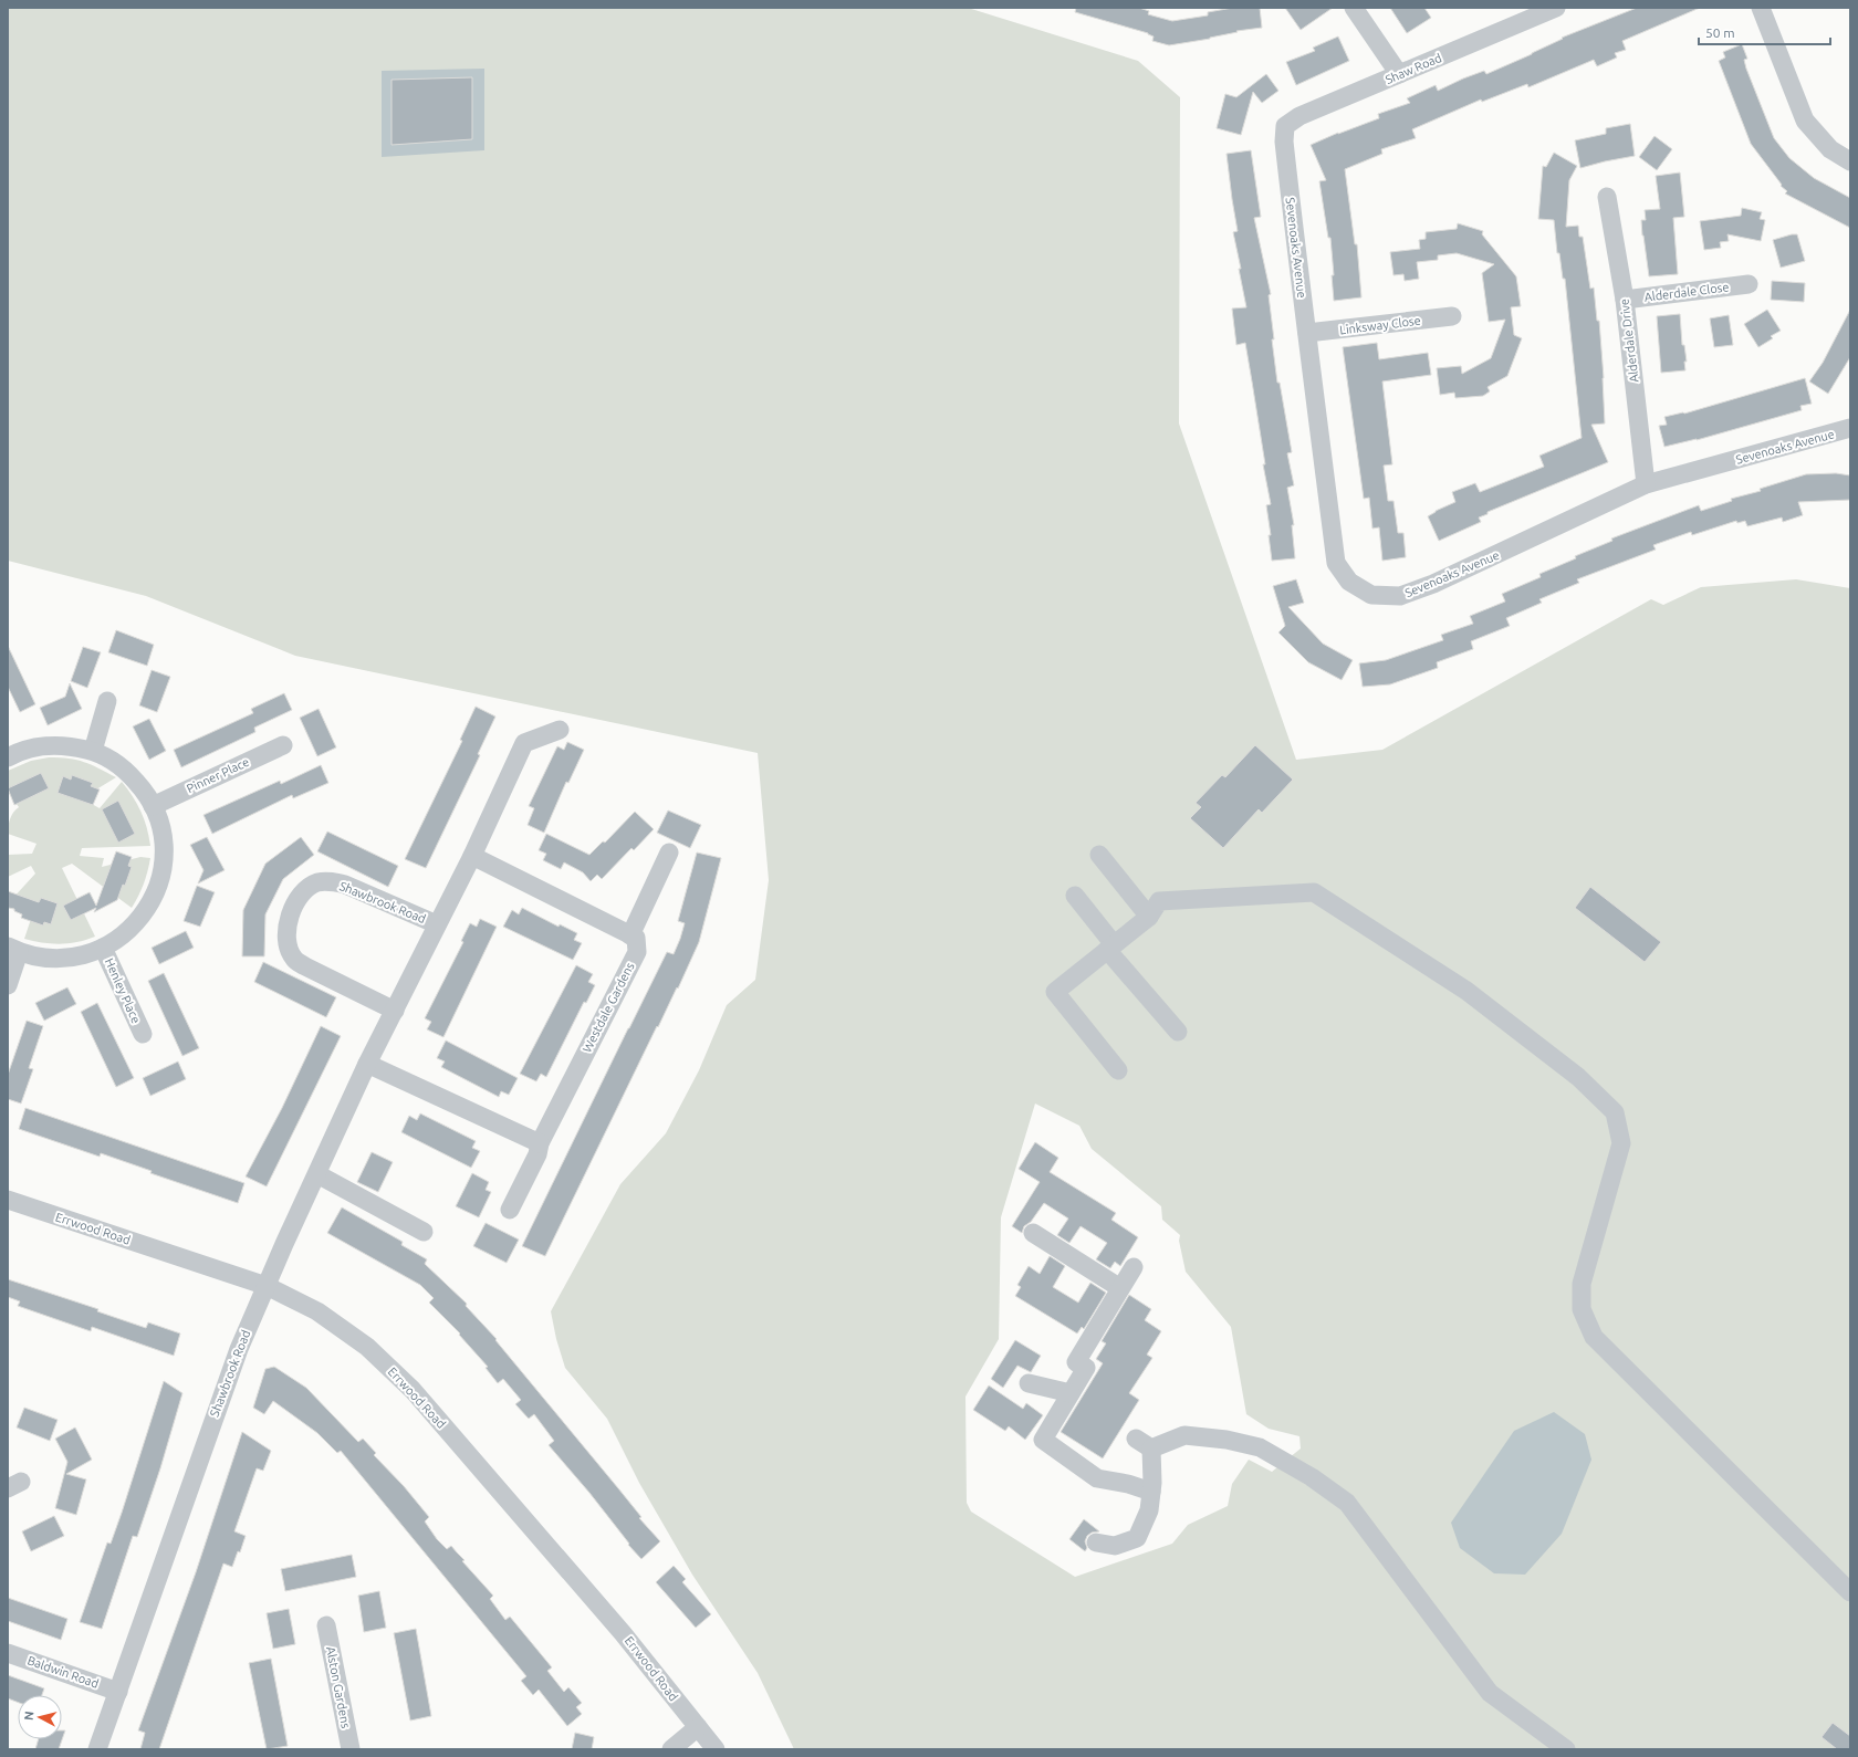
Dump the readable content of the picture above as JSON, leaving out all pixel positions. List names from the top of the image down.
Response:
{
  "streets": {
    "street": [
      "Shaw Road",
      "Sevenoaks Avenue",
      "Alderdale Close",
      "Linksway Close",
      "Alderdale Drive",
      "Pinner Place",
      "Shawbrook Road",
      "Henley Place",
      "Westdale Gardens",
      "Errwood Road",
      "Baldwin Road",
      "Alston Gardens"
    ]
  },
  "crossings": [
    ["Shaw Road", "Sevenoaks Avenue"],
    ["Sevenoaks Avenue", "Linksway Close"],
    ["Sevenoaks Avenue", "Alderdale Drive"],
    ["Alderdale Close", "Alderdale Drive"],
    ["Shawbrook Road", "Errwood Road"],
    ["Shawbrook Road", "Baldwin Road"]
  ],
  "scale_bar": "50 m",
  "north": "left"
}
